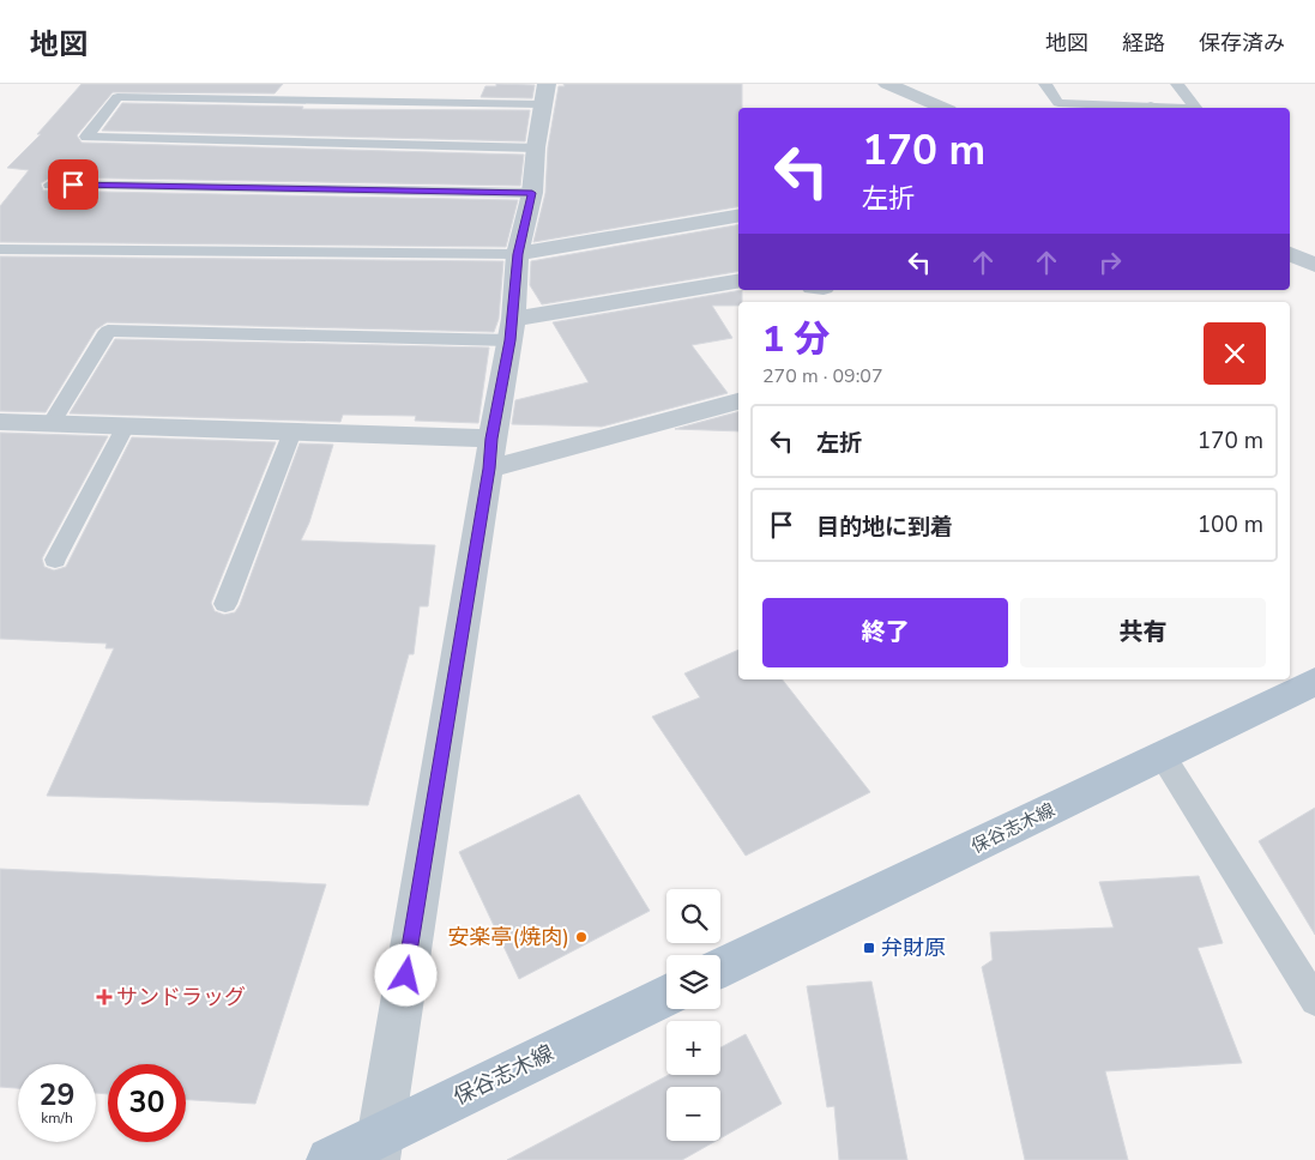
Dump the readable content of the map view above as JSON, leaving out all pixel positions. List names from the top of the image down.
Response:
{
  "streets": {
    "main road": ["保谷志木線"]
  },
  "places": {
    "other": ["安楽亭(焼肉)"],
    "transit": ["弁財原"],
    "health": ["サンドラッグ"]
  },
  "page": {
    "header": "地図",
    "nav": ["地図", "経路", "保存済み"],
    "turn": ["170 m", "左折"],
    "heading": ["1 分", "270 m · 09:07"],
    "list": [
      {
        "name": "左折",
        "value": "170 m"
      },
      {
        "name": "目的地に到着",
        "value": "100 m"
      }
    ],
    "buttons": ["終了", "共有"],
    "map_buttons": ["+", "−"],
    "speed": "29 km/h",
    "limit": "30"
  }
}
